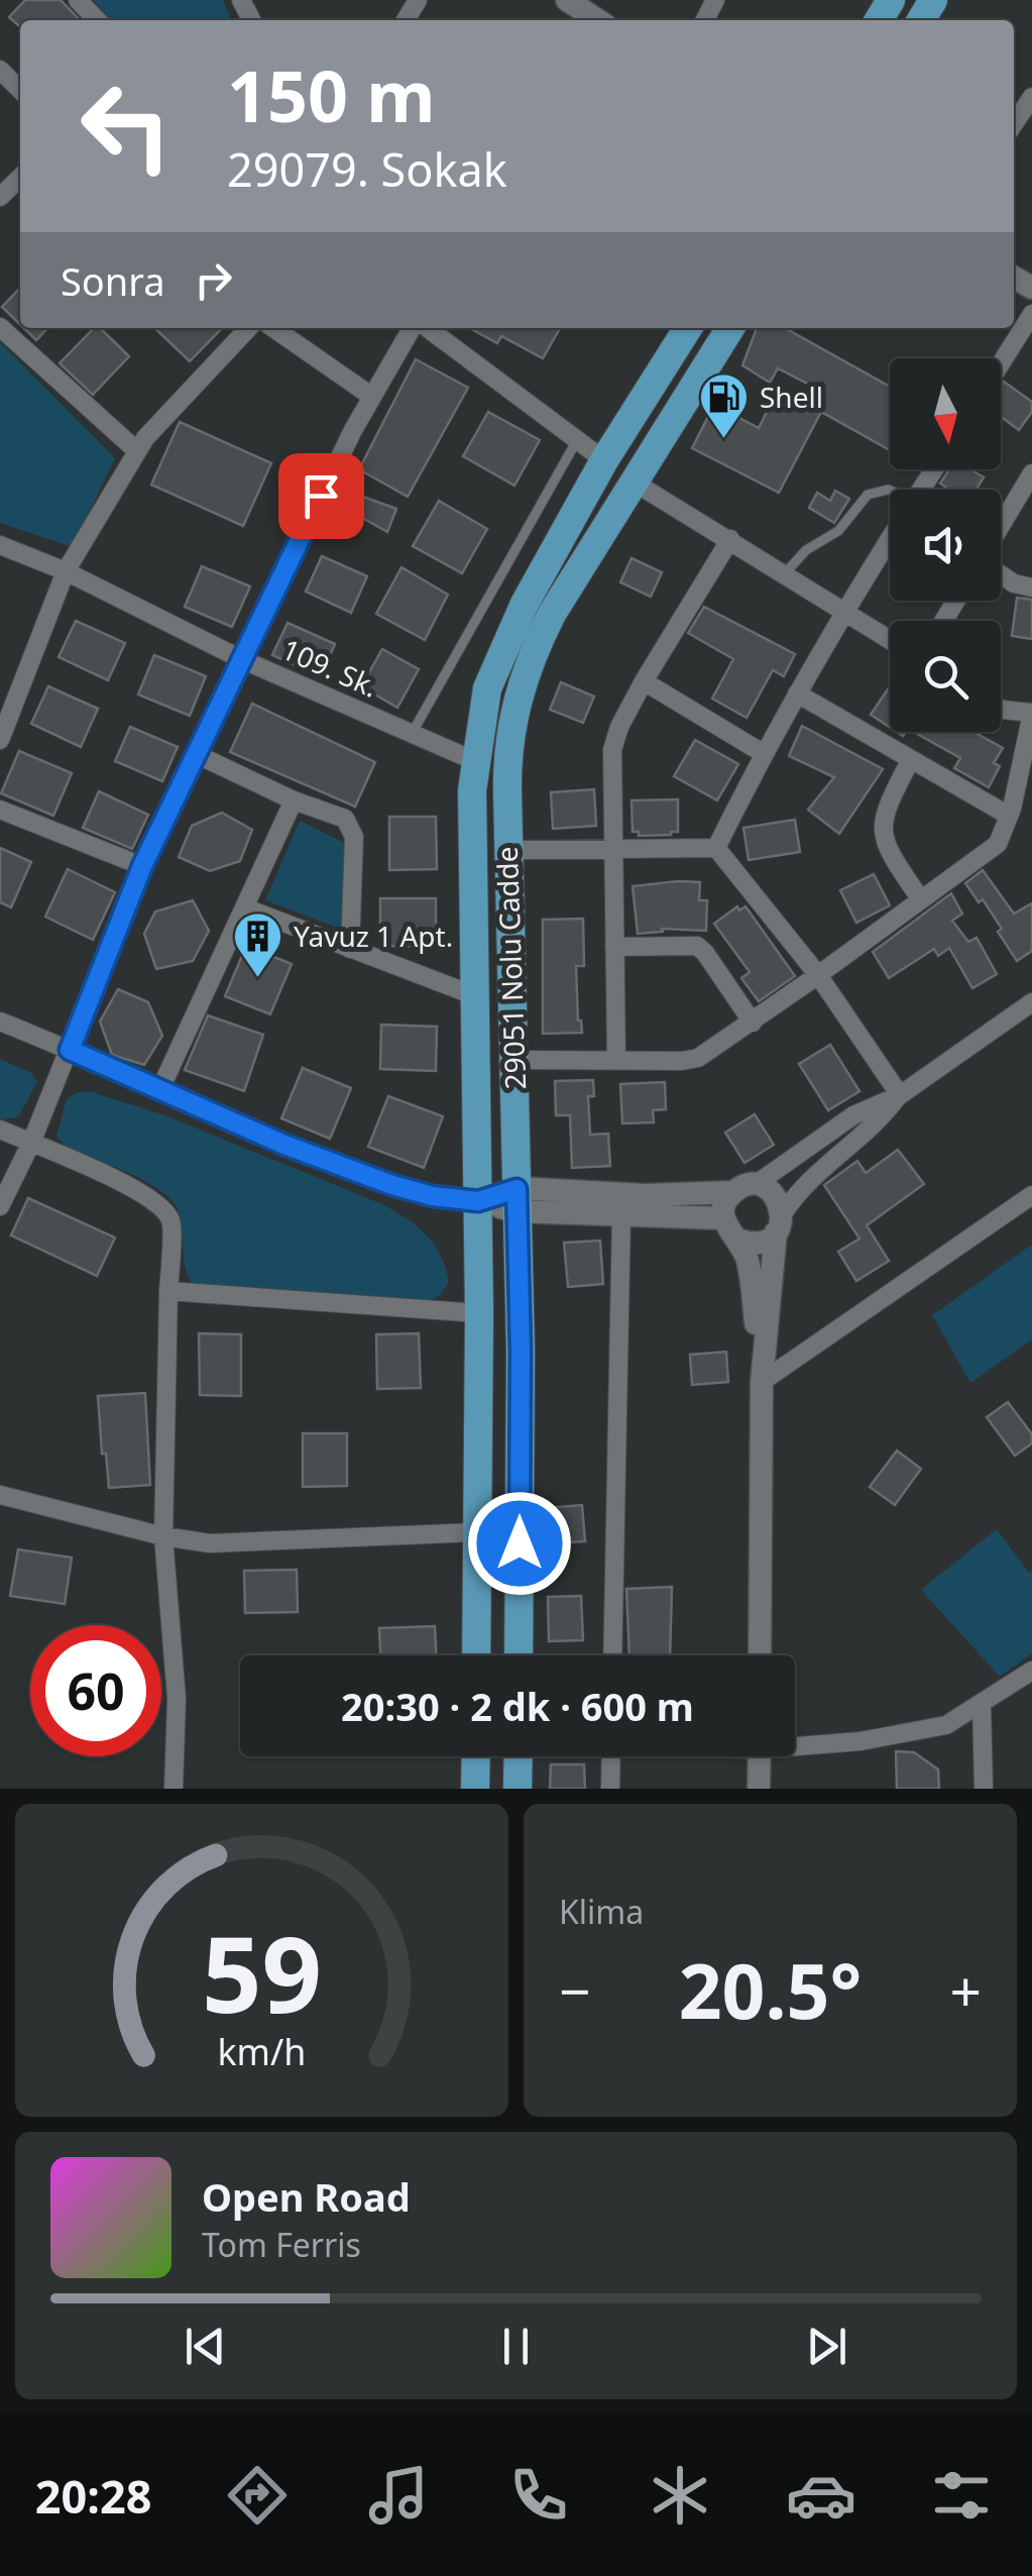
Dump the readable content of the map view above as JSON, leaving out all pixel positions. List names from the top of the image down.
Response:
{
  "streets": {
    "main road": ["29051 Nolu Cadde"],
    "street": ["109. Sk."]
  },
  "crossings": [
    ["109. Sk.", "29051 Nolu Cadde"]
  ],
  "places": {
    "fuel station": ["Shell"],
    "building": ["Yavuz 1 Apt."]
  },
  "north": "bottom",
  "page": {
    "turn": ["150 m", "29079. Sokak"],
    "then": "Sonra",
    "limit": "60",
    "trip": "20:30 · 2 dk · 600 m",
    "tile": "Klima",
    "heat": ["−", "20.5°", "+"],
    "song": ["Open Road", "Tom Ferris"],
    "tabs": "20:28",
    "gauge": ["59", "km/h"]
  }
}
